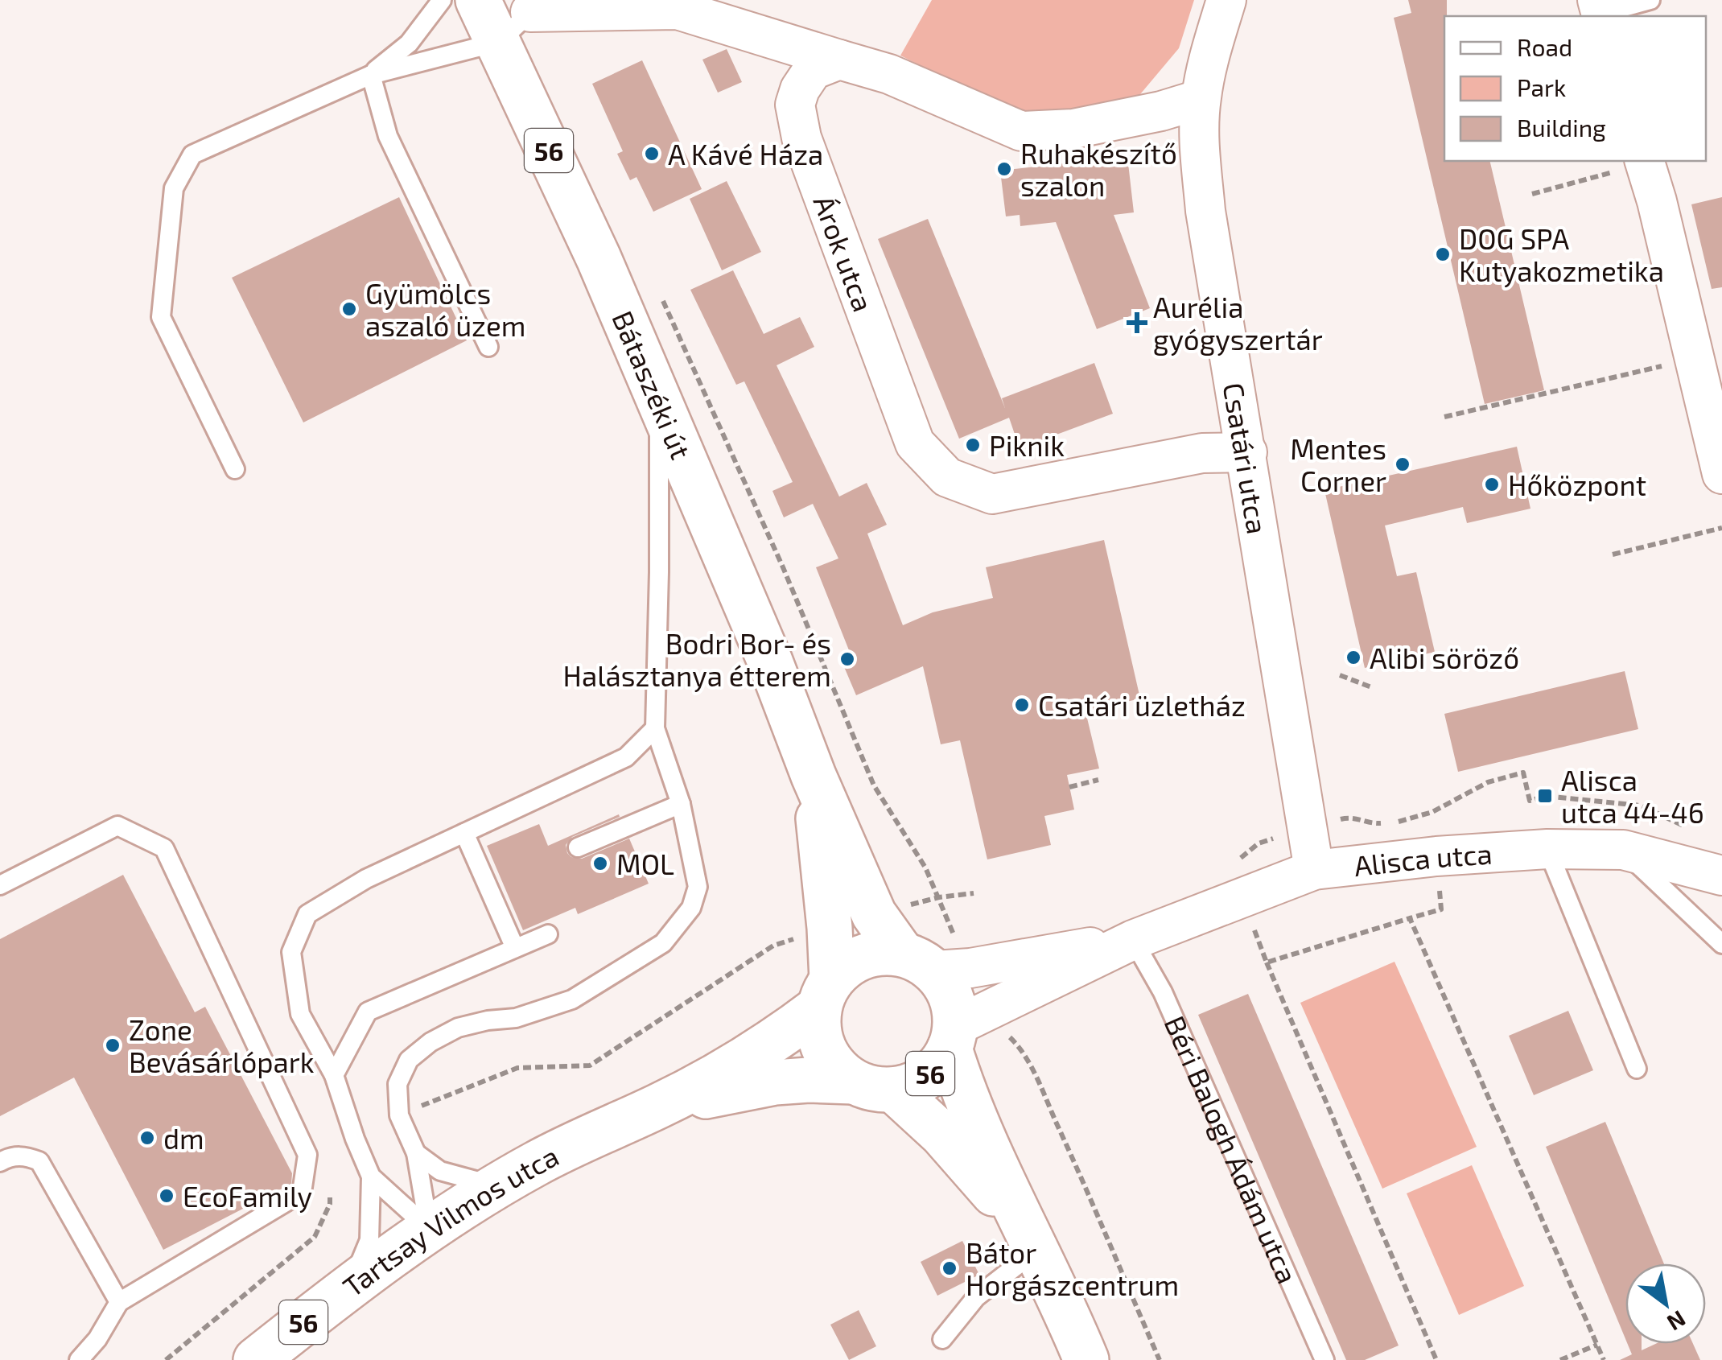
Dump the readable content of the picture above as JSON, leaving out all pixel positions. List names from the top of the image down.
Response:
{
  "streets": {
    "main road": ["56", "Bátaszéki út", "Tartsay Vilmos utca"],
    "street": ["Árok utca", "Csatári utca", "Alisca utca"],
    "lane": ["Béri Balogh Ádám utca"]
  },
  "crossings": [
    ["56", "Bátaszéki út"],
    ["56", "Alisca utca"],
    ["56", "Tartsay Vilmos utca"],
    ["Árok utca", "Csatári utca"],
    ["Csatári utca", "Alisca utca"],
    ["Alisca utca", "Béri Balogh Ádám utca"]
  ],
  "places": {
    "other": [
      "A Kávé Háza",
      "Ruhakészítő szalon",
      "DOG SPA Kutyakozmetika",
      "Gyümölcs aszaló üzem",
      "Piknik",
      "Mentes Corner",
      "Hőközpont",
      "Alibi söröző",
      "Bodri Bor- és Halásztanya étterem",
      "Csatári üzletház",
      "MOL",
      "Zone Bevásárlópark",
      "dm",
      "EcoFamily",
      "Bátor Horgászcentrum"
    ],
    "health": ["Aurélia gyógyszertár"],
    "transit": ["Alisca utca 44-46"]
  },
  "legend": ["Road", "Park", "Building"],
  "north": "bottom right"
}
